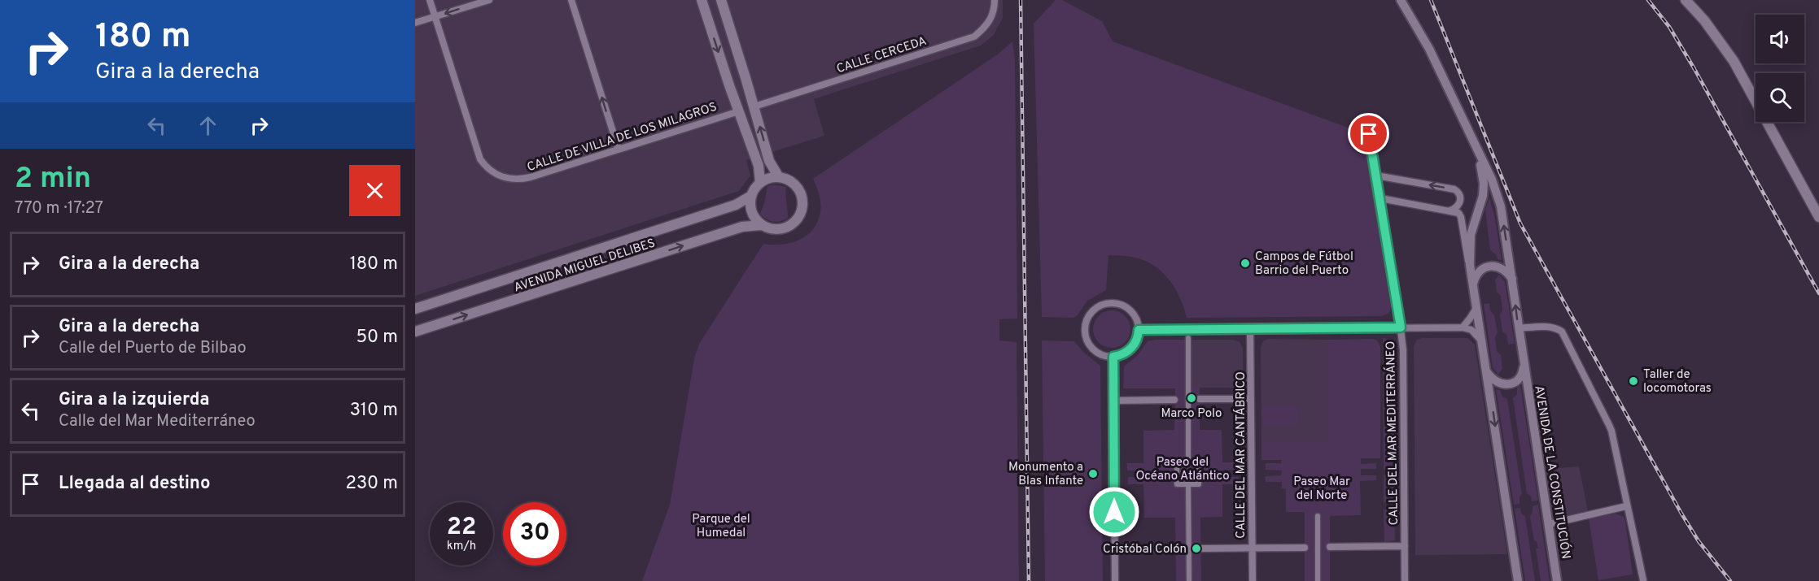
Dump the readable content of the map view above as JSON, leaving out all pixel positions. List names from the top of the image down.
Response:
{
  "streets": {
    "main road": ["AVENIDA MIGUEL DELIBES"],
    "street": [
      "CALLE CERCEDA",
      "CALLE DE VILLA DE LOS MILAGROS",
      "CALLE DEL MAR MEDITERRÁNEO",
      "CALLE DEL MAR CANTÁBRICO",
      "AVENIDA DE LA CONSTITUCIÓN"
    ]
  },
  "parks": ["Paseo del Océano Atlántico", "Paseo Mar del Norte", "Parque del Humedal"],
  "places": [
    "Campos de Fútbol Barrio del Puerto",
    "Taller de locomotoras",
    "Marco Polo",
    "Monumento a Blas Infante",
    "Cristóbal Colón"
  ],
  "page": {
    "turn": ["180 m", "Gira a la derecha"],
    "heading": ["2 min", "770 m · 17:27"],
    "list": [
      {
        "name": "Gira a la derecha",
        "value": "180 m"
      },
      {
        "name": "Gira a la derecha",
        "note": "Calle del Puerto de Bilbao",
        "value": "50 m"
      },
      {
        "name": "Gira a la izquierda",
        "note": "Calle del Mar Mediterráneo",
        "value": "310 m"
      },
      {
        "name": "Llegada al destino",
        "value": "230 m"
      }
    ],
    "speed": "22 km/h",
    "limit": "30"
  }
}
